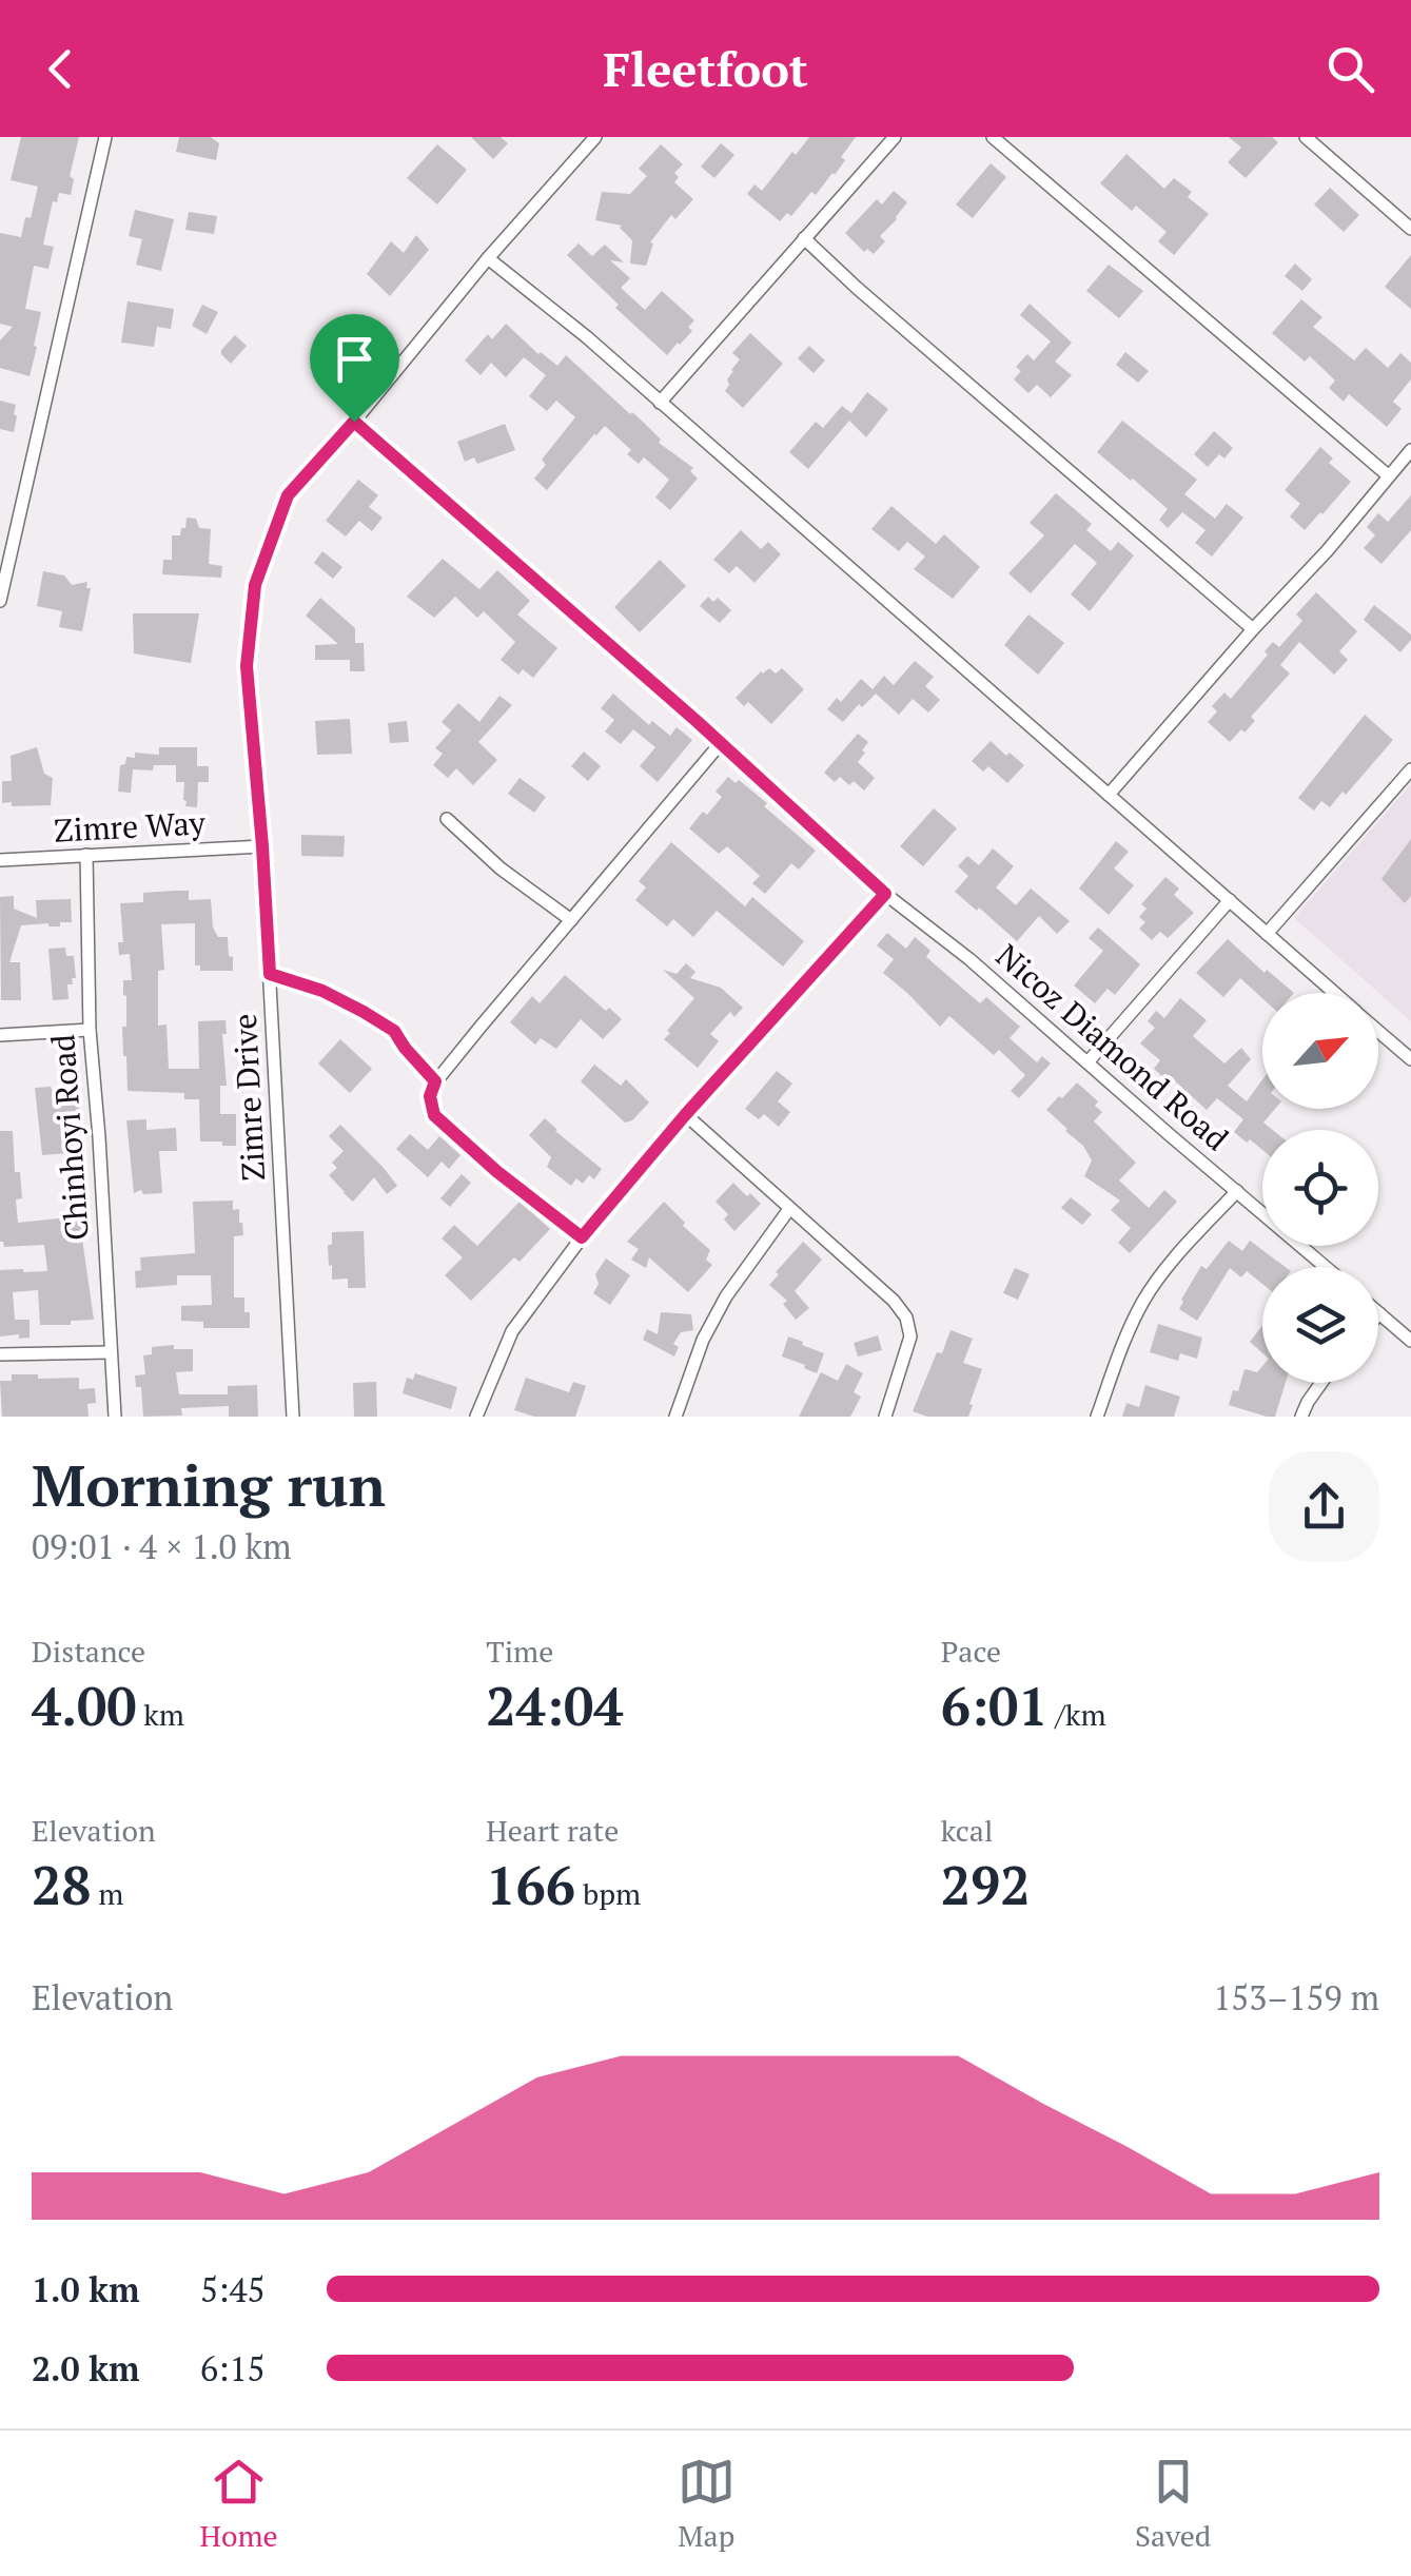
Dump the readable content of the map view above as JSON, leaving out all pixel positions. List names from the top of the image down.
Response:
{
  "streets": {
    "street": [
      "Zimre Way",
      "Nicoz Diamond Road",
      "Zimre Drive",
      "Chinhoyi Road"
    ]
  },
  "crossings": [
    ["Zimre Way", "Zimre Drive"],
    ["Zimre Way", "Chinhoyi Road"],
    ["Nicoz Diamond Road", "Zimre Drive"]
  ],
  "north": "top right",
  "page": {
    "header": "Fleetfoot",
    "heading": ["Morning run", "09:01 · 4 × 1.0 km"],
    "stats": [
      ["Distance", "4.00 km"],
      ["Time", "24:04"],
      ["Pace", "6:01 /km"],
      ["Elevation", "28 m"],
      ["Heart rate", "166 bpm"],
      ["kcal", "292"]
    ],
    "chart": ["Elevation", "153–159 m"],
    "list": [
      {
        "name": "1.0 km",
        "note": "5:45"
      },
      {
        "name": "2.0 km",
        "note": "6:15"
      }
    ],
    "tabs": ["Home", "Map", "Saved"]
  }
}
